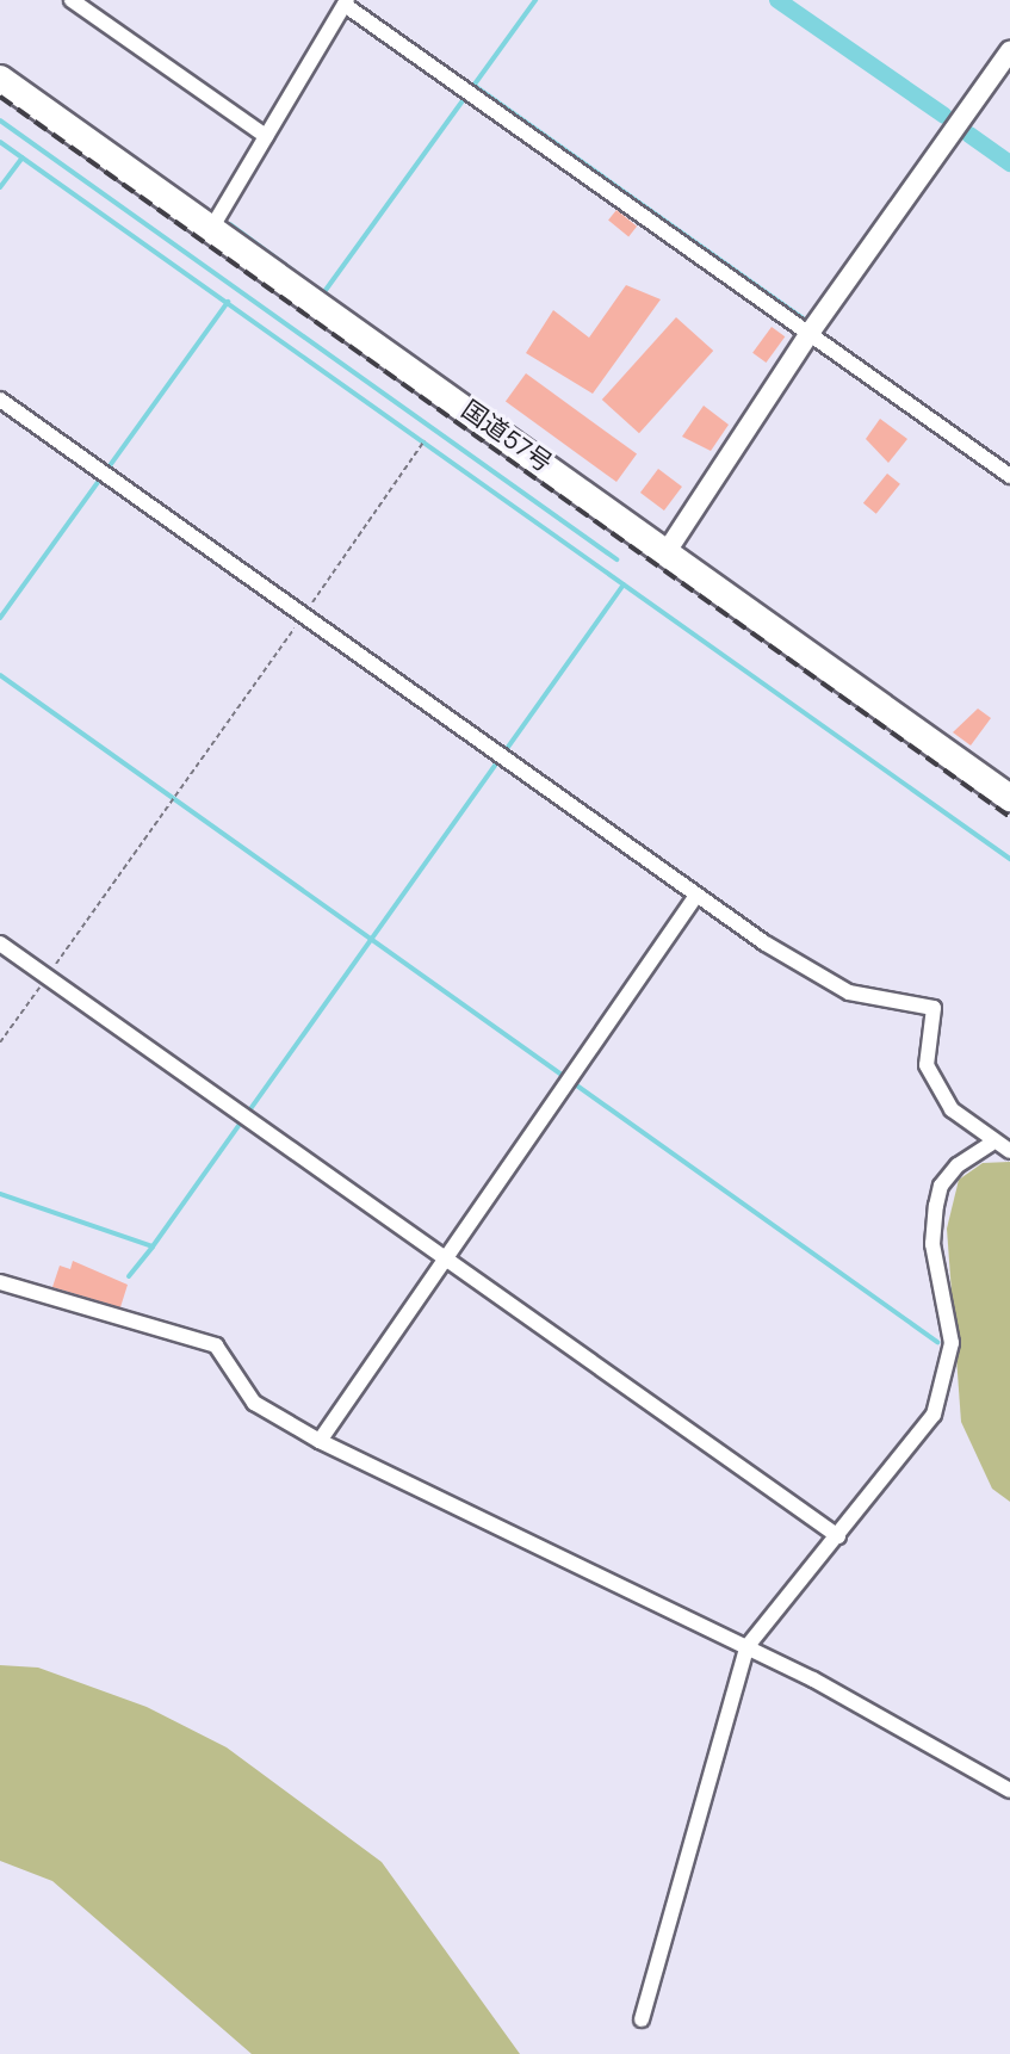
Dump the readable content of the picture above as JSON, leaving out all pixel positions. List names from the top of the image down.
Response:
{
  "streets": {
    "highway": ["国道57号"]
  }
}
